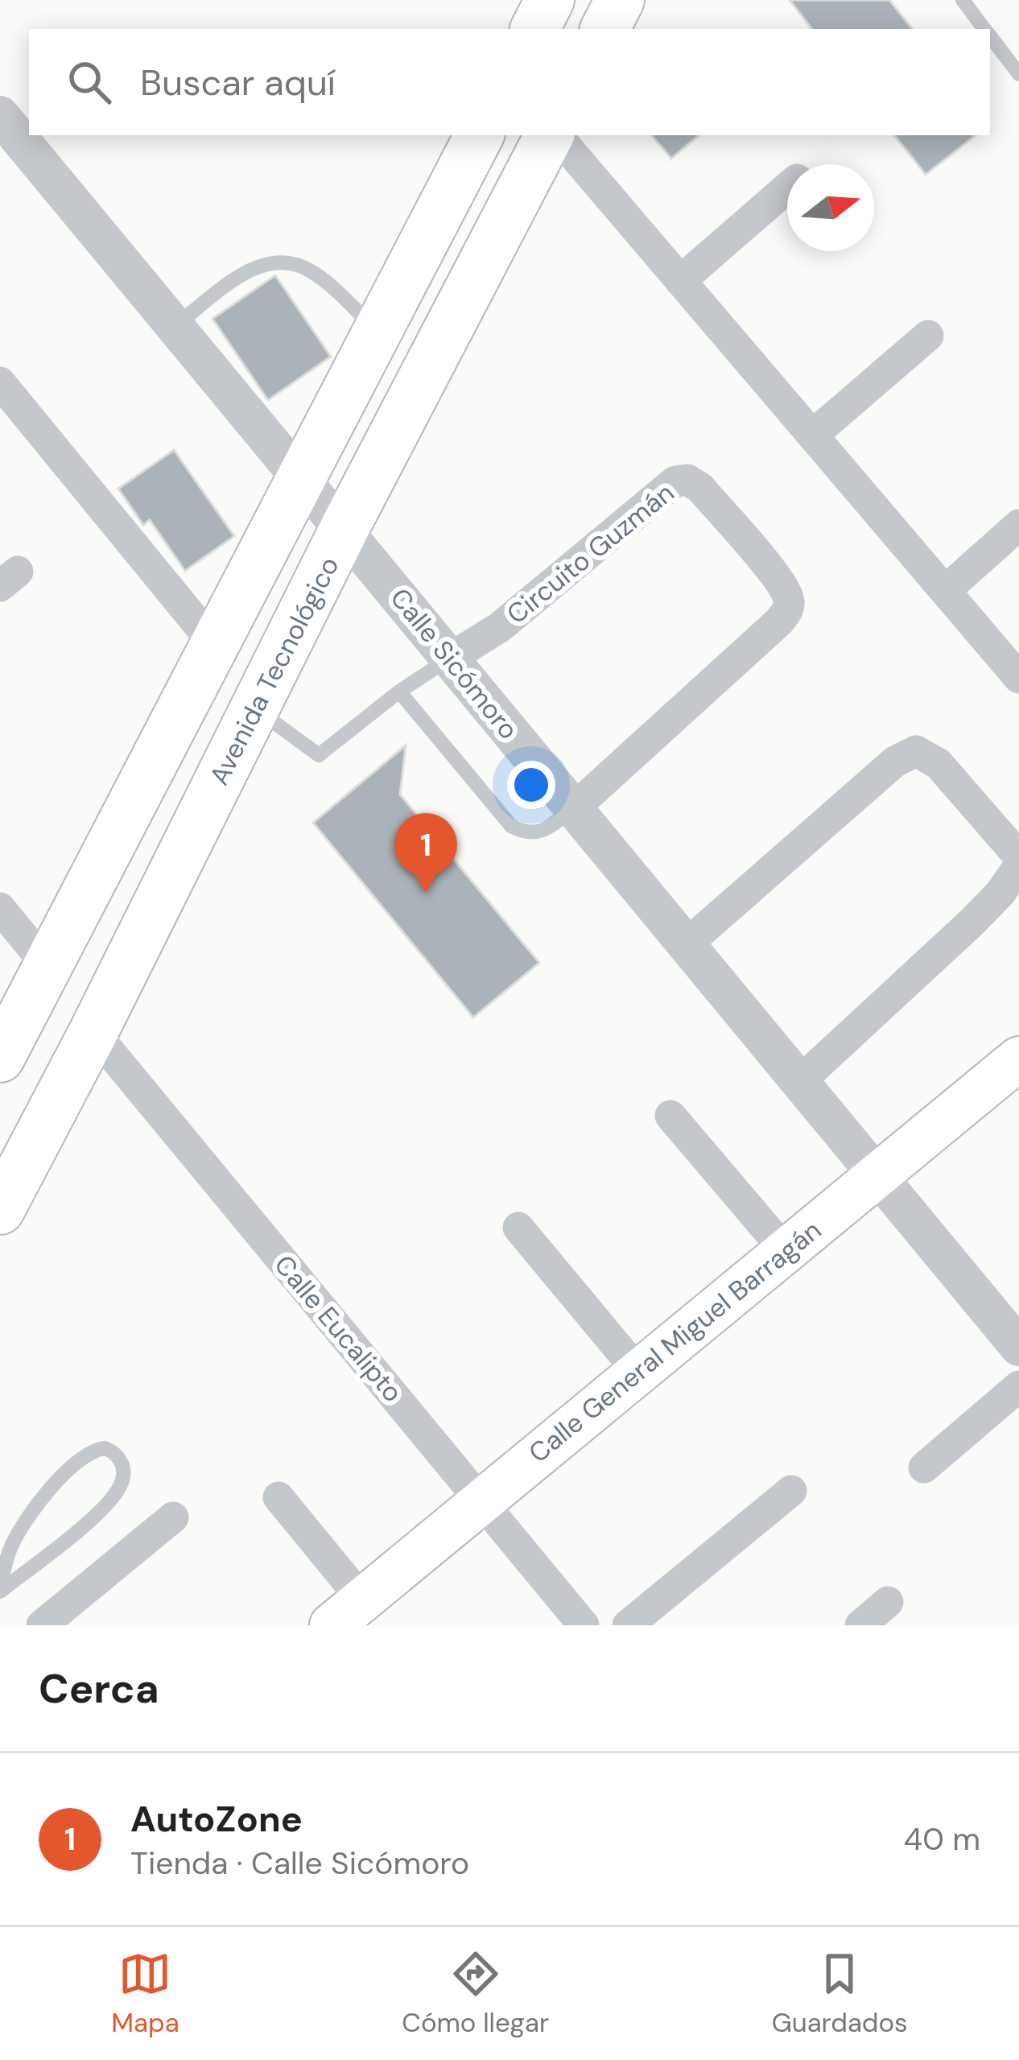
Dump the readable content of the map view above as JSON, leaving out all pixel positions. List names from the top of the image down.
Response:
{
  "streets": {
    "main road": ["Avenida Tecnológico", "Calle General Miguel Barragán"],
    "street": ["Circuito Guzmán", "Calle Sicómoro", "Calle Eucalipto"]
  },
  "crossings": [
    ["Circuito Guzmán", "Calle Sicómoro"],
    ["Calle Sicómoro", "Avenida Tecnológico"],
    ["Calle Sicómoro", "Calle General Miguel Barragán"],
    ["Avenida Tecnológico", "Calle Eucalipto"],
    ["Calle Eucalipto", "Calle General Miguel Barragán"]
  ],
  "north": "right",
  "page": {
    "search": "Buscar aquí",
    "pins": "1",
    "heading": "Cerca",
    "list": [
      {
        "mark": "1",
        "name": "AutoZone",
        "note": "Tienda · Calle Sicómoro",
        "value": "40 m"
      }
    ],
    "nav": ["Mapa", "Cómo llegar", "Guardados"]
  }
}
